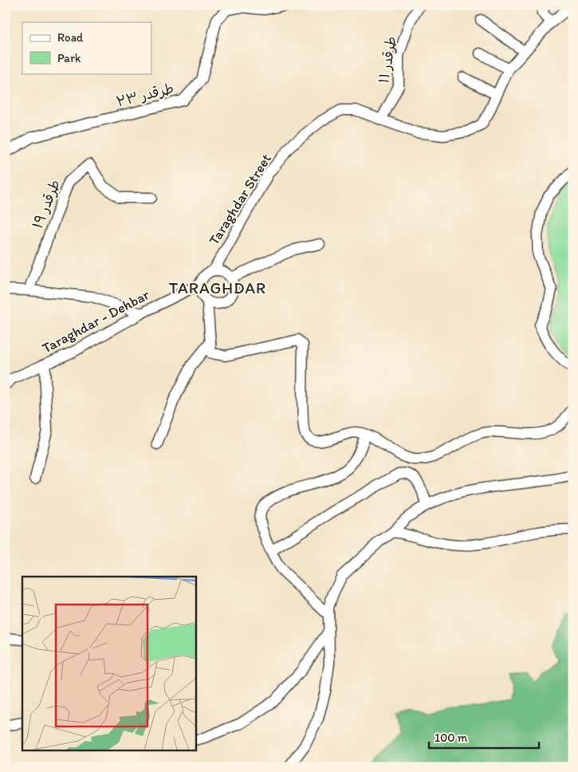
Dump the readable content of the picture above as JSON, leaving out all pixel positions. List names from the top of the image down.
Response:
{
  "streets": {
    "street": [
      "طرقدر ۱۱",
      "طرقدر ۲۳",
      "Taraghdar Street",
      "طرقدر ۱۹",
      "Taraghdar - Dehbar"
    ]
  },
  "crossings": [
    ["طرقدر ۱۱", "Taraghdar Street"],
    ["Taraghdar Street", "Taraghdar - Dehbar"]
  ],
  "districts": ["TARAGHDAR"],
  "legend": ["Road", "Park"],
  "scale_bar": "100 m"
}
